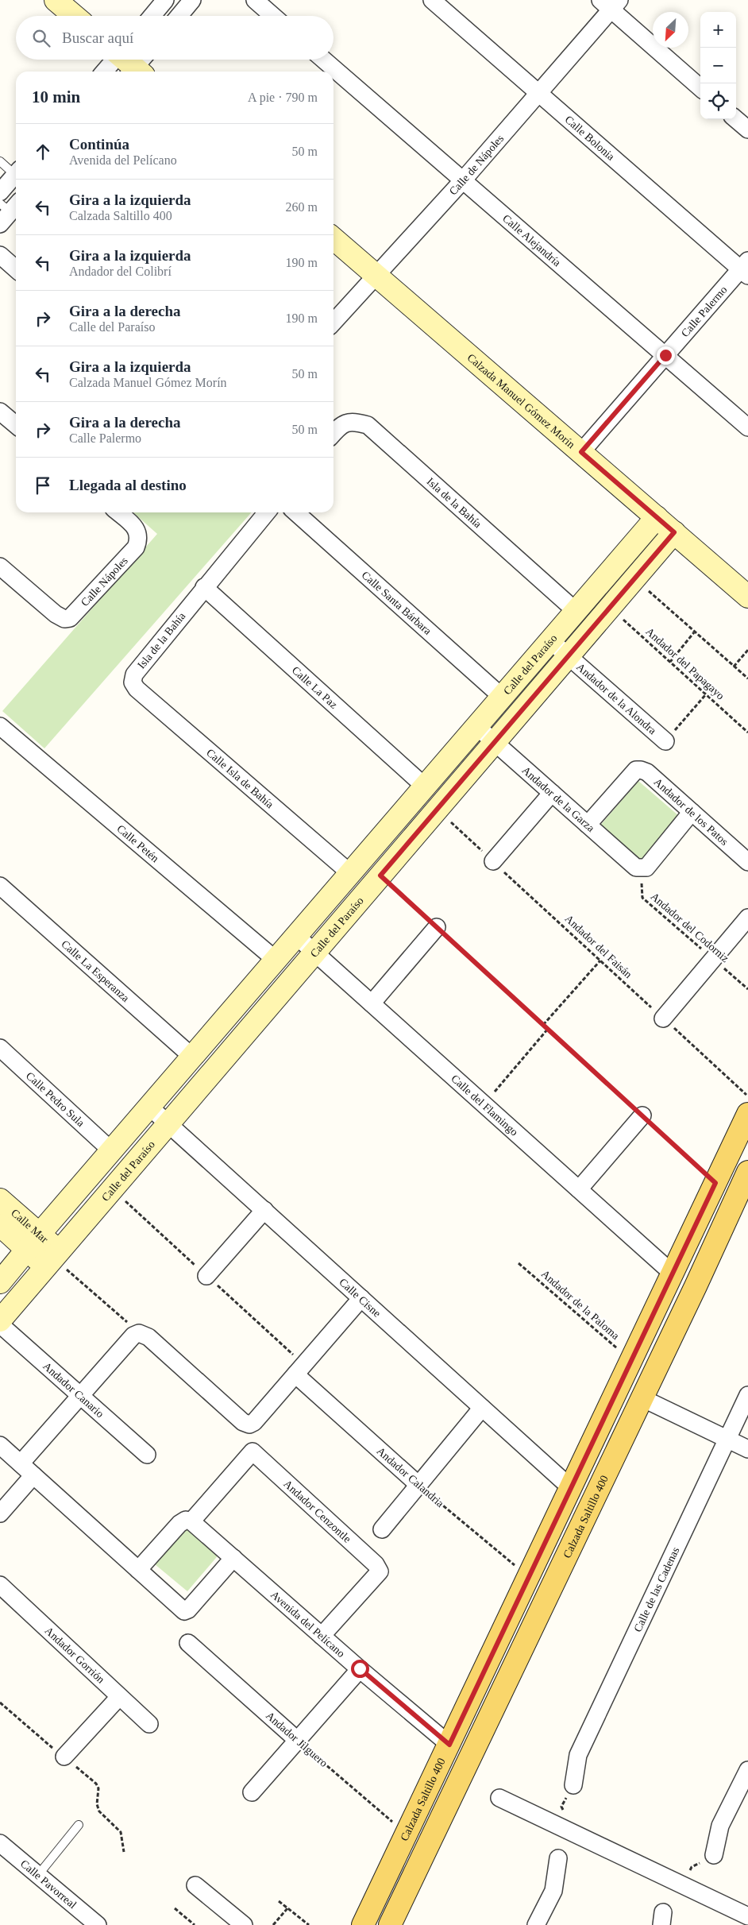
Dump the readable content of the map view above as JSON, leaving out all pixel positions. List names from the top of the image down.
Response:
{
  "streets": {
    "main road": ["Calzada Saltillo 400"],
    "street": [
      "Calle Bolonia",
      "Calle de Nápoles",
      "Calle Alejandría",
      "Calle Palermo",
      "Calzada Manuel Gómez Morín",
      "Isla de la Bahía",
      "Calle Nápoles",
      "Calle Santa Bárbara",
      "Calle del Paraíso",
      "Calle La Paz",
      "Andador de la Alondra",
      "Calle Isla de Bahía",
      "Andador de la Garza",
      "Andador de los Patos",
      "Calle Petén",
      "Calle La Esperanza",
      "Calle Pedro Sula",
      "Calle del Flamingo",
      "Calle Mar",
      "Calle Cisne",
      "Andador Canario",
      "Andador Calandria",
      "Andador Cenzontle",
      "Calle de las Cadenas",
      "Avenida del Pelícano",
      "Andador Gorrión",
      "Andador Jilguero",
      "Calle Pavorreal"
    ],
    "path": [
      "Andador del Papagayo",
      "Andador del Codorniz",
      "Andador del Faisán",
      "Andador de la Paloma"
    ]
  },
  "crossings": [
    ["Calle Bolonia", "Calle de Nápoles"],
    ["Calle Bolonia", "Calle Palermo"],
    ["Calle de Nápoles", "Calle Alejandría"],
    ["Calle de Nápoles", "Calzada Manuel Gómez Morín"],
    ["Calle Alejandría", "Calle Palermo"],
    ["Calle Palermo", "Calzada Manuel Gómez Morín"],
    ["Calzada Manuel Gómez Morín", "Calle del Paraíso"],
    ["Isla de la Bahía", "Calle del Paraíso"],
    ["Isla de la Bahía", "Calle La Paz"],
    ["Isla de la Bahía", "Calle Isla de Bahía"],
    ["Calle Santa Bárbara", "Calle del Paraíso"],
    ["Andador del Papagayo", "Calle del Paraíso"],
    ["Calle del Paraíso", "Calle La Paz"],
    ["Calle del Paraíso", "Andador de la Alondra"],
    ["Calle del Paraíso", "Calle Isla de Bahía"],
    ["Calle del Paraíso", "Andador de la Garza"],
    ["Calle del Paraíso", "Calle Petén"],
    ["Calle del Paraíso", "Andador del Faisán"],
    ["Calle del Paraíso", "Calle La Esperanza"],
    ["Calle del Paraíso", "Calle Pedro Sula"],
    ["Calle del Paraíso", "Calle del Flamingo"],
    ["Calle del Paraíso", "Calle Mar"],
    ["Calle del Paraíso", "Calle Cisne"],
    ["Andador de la Garza", "Andador de los Patos"],
    ["Andador de la Garza", "Andador del Codorniz"],
    ["Calle del Flamingo", "Calzada Saltillo 400"],
    ["Calle Cisne", "Calzada Saltillo 400"],
    ["Andador de la Paloma", "Calzada Saltillo 400"],
    ["Andador Calandria", "Calzada Saltillo 400"],
    ["Andador Cenzontle", "Avenida del Pelícano"],
    ["Calzada Saltillo 400", "Avenida del Pelícano"],
    ["Calzada Saltillo 400", "Andador Jilguero"]
  ],
  "north": "bottom left",
  "page": {
    "map_buttons": ["+", "−"],
    "search": "Buscar aquí",
    "heading": ["10 min", "A pie · 790 m"],
    "list": [
      ["Continúa", "Avenida del Pelícano", "50 m"],
      ["Gira a la izquierda", "Calzada Saltillo 400", "260 m"],
      ["Gira a la izquierda", "Andador del Colibrí", "190 m"],
      ["Gira a la derecha", "Calle del Paraíso", "190 m"],
      ["Gira a la izquierda", "Calzada Manuel Gómez Morín", "50 m"],
      ["Gira a la derecha", "Calle Palermo", "50 m"],
      "Llegada al destino"
    ]
  }
}
